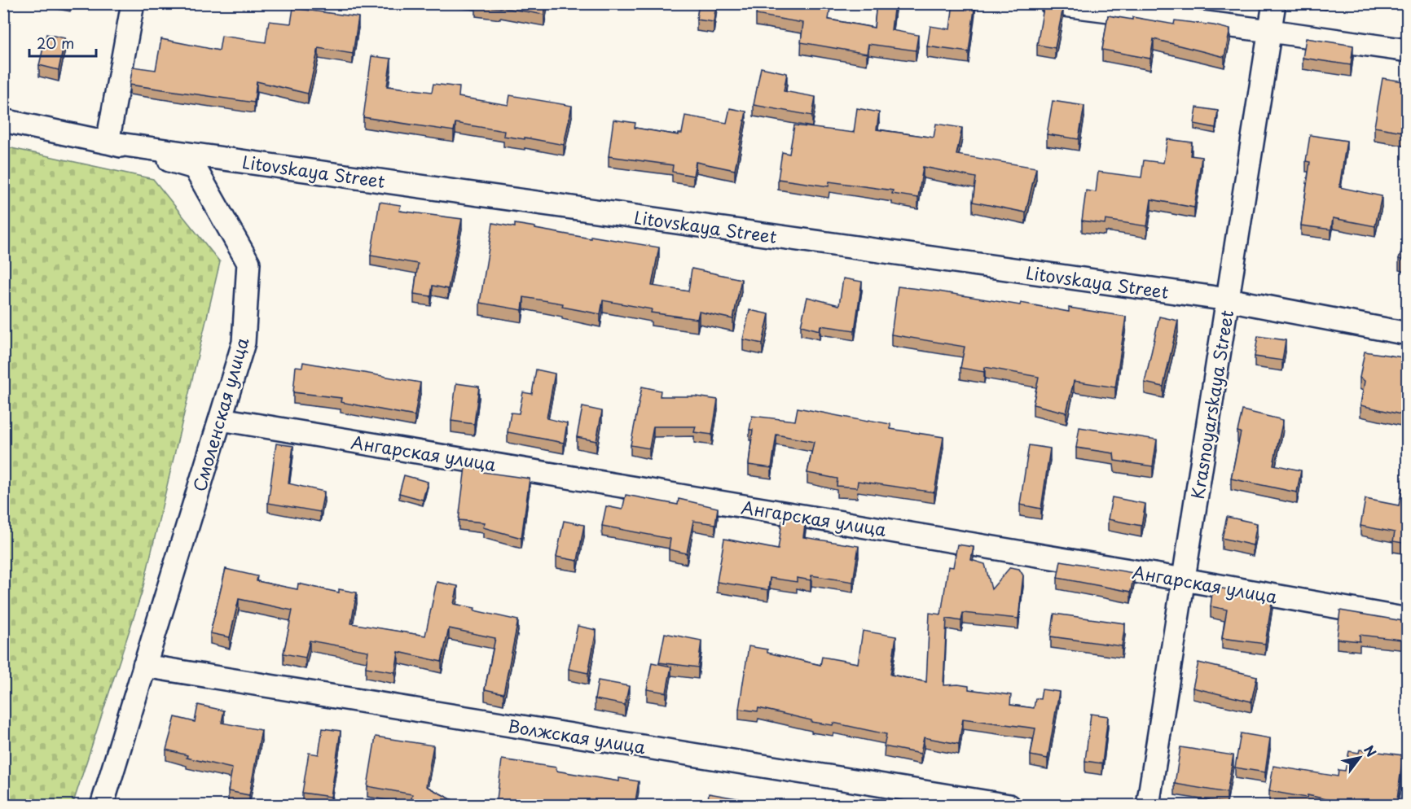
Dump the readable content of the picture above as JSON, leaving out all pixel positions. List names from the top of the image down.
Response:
{
  "streets": {
    "street": [
      "Litovskaya Street",
      "Krasnoyarskaya Street",
      "Смоленская улица",
      "Ангарская улица",
      "Волжская улица"
    ]
  },
  "crossings": [
    ["Litovskaya Street", "Krasnoyarskaya Street"],
    ["Litovskaya Street", "Смоленская улица"],
    ["Krasnoyarskaya Street", "Ангарская улица"],
    ["Смоленская улица", "Ангарская улица"],
    ["Смоленская улица", "Волжская улица"]
  ],
  "scale_bar": "20 m",
  "north": "top right"
}
